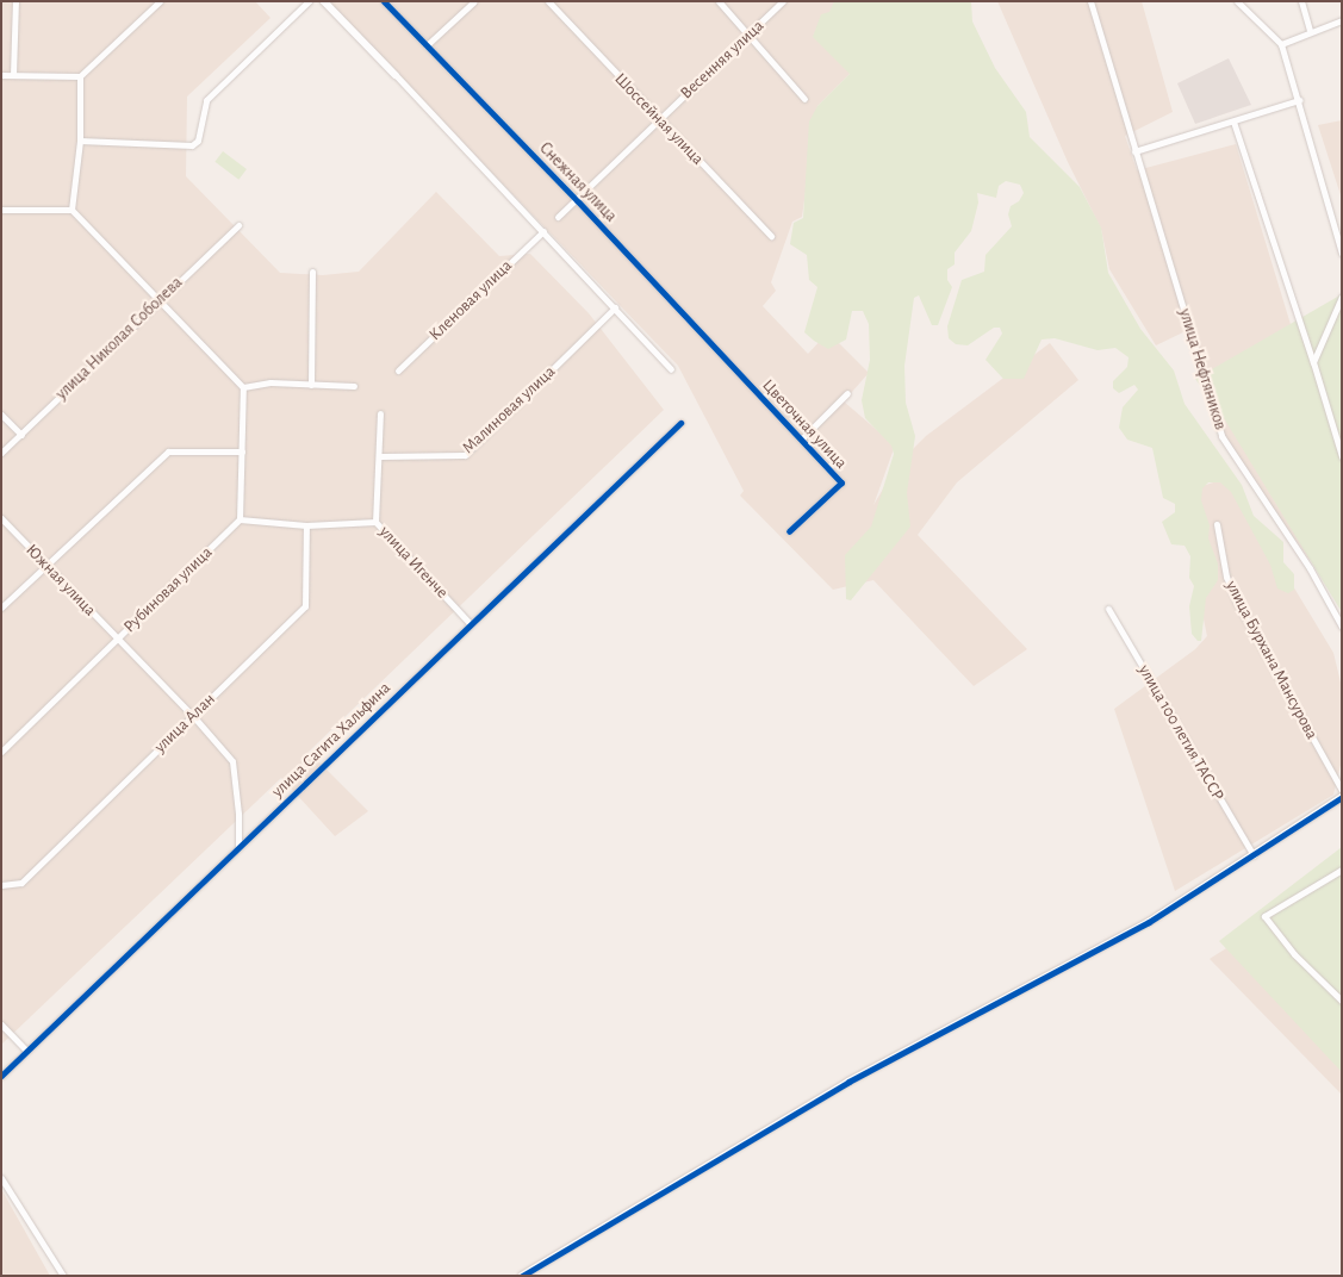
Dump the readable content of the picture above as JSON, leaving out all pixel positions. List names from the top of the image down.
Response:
{
  "streets": {
    "street": [
      "Весенняя улица",
      "Шоссейная улица",
      "Снежная улица",
      "Кленовая улица",
      "улица Николая Соболева",
      "улица Нефтяников",
      "Малиновая улица",
      "Цветочная улица",
      "улица Игенче",
      "Южная улица",
      "Рубиновая улица",
      "улица Бурхана Мансурова",
      "улица Алан",
      "улица 100 летия ТАССР",
      "улица Сагита Хальфина"
    ]
  },
  "crossings": [
    ["Весенняя улица", "Шоссейная улица"],
    ["Весенняя улица", "Снежная улица"],
    ["Снежная улица", "Цветочная улица"],
    ["улица Игенче", "Рубиновая улица"],
    ["улица Игенче", "улица Алан"],
    ["улица Игенче", "улица Сагита Хальфина"],
    ["Южная улица", "Рубиновая улица"],
    ["Южная улица", "улица Алан"],
    ["Южная улица", "улица Сагита Хальфина"]
  ]
}
